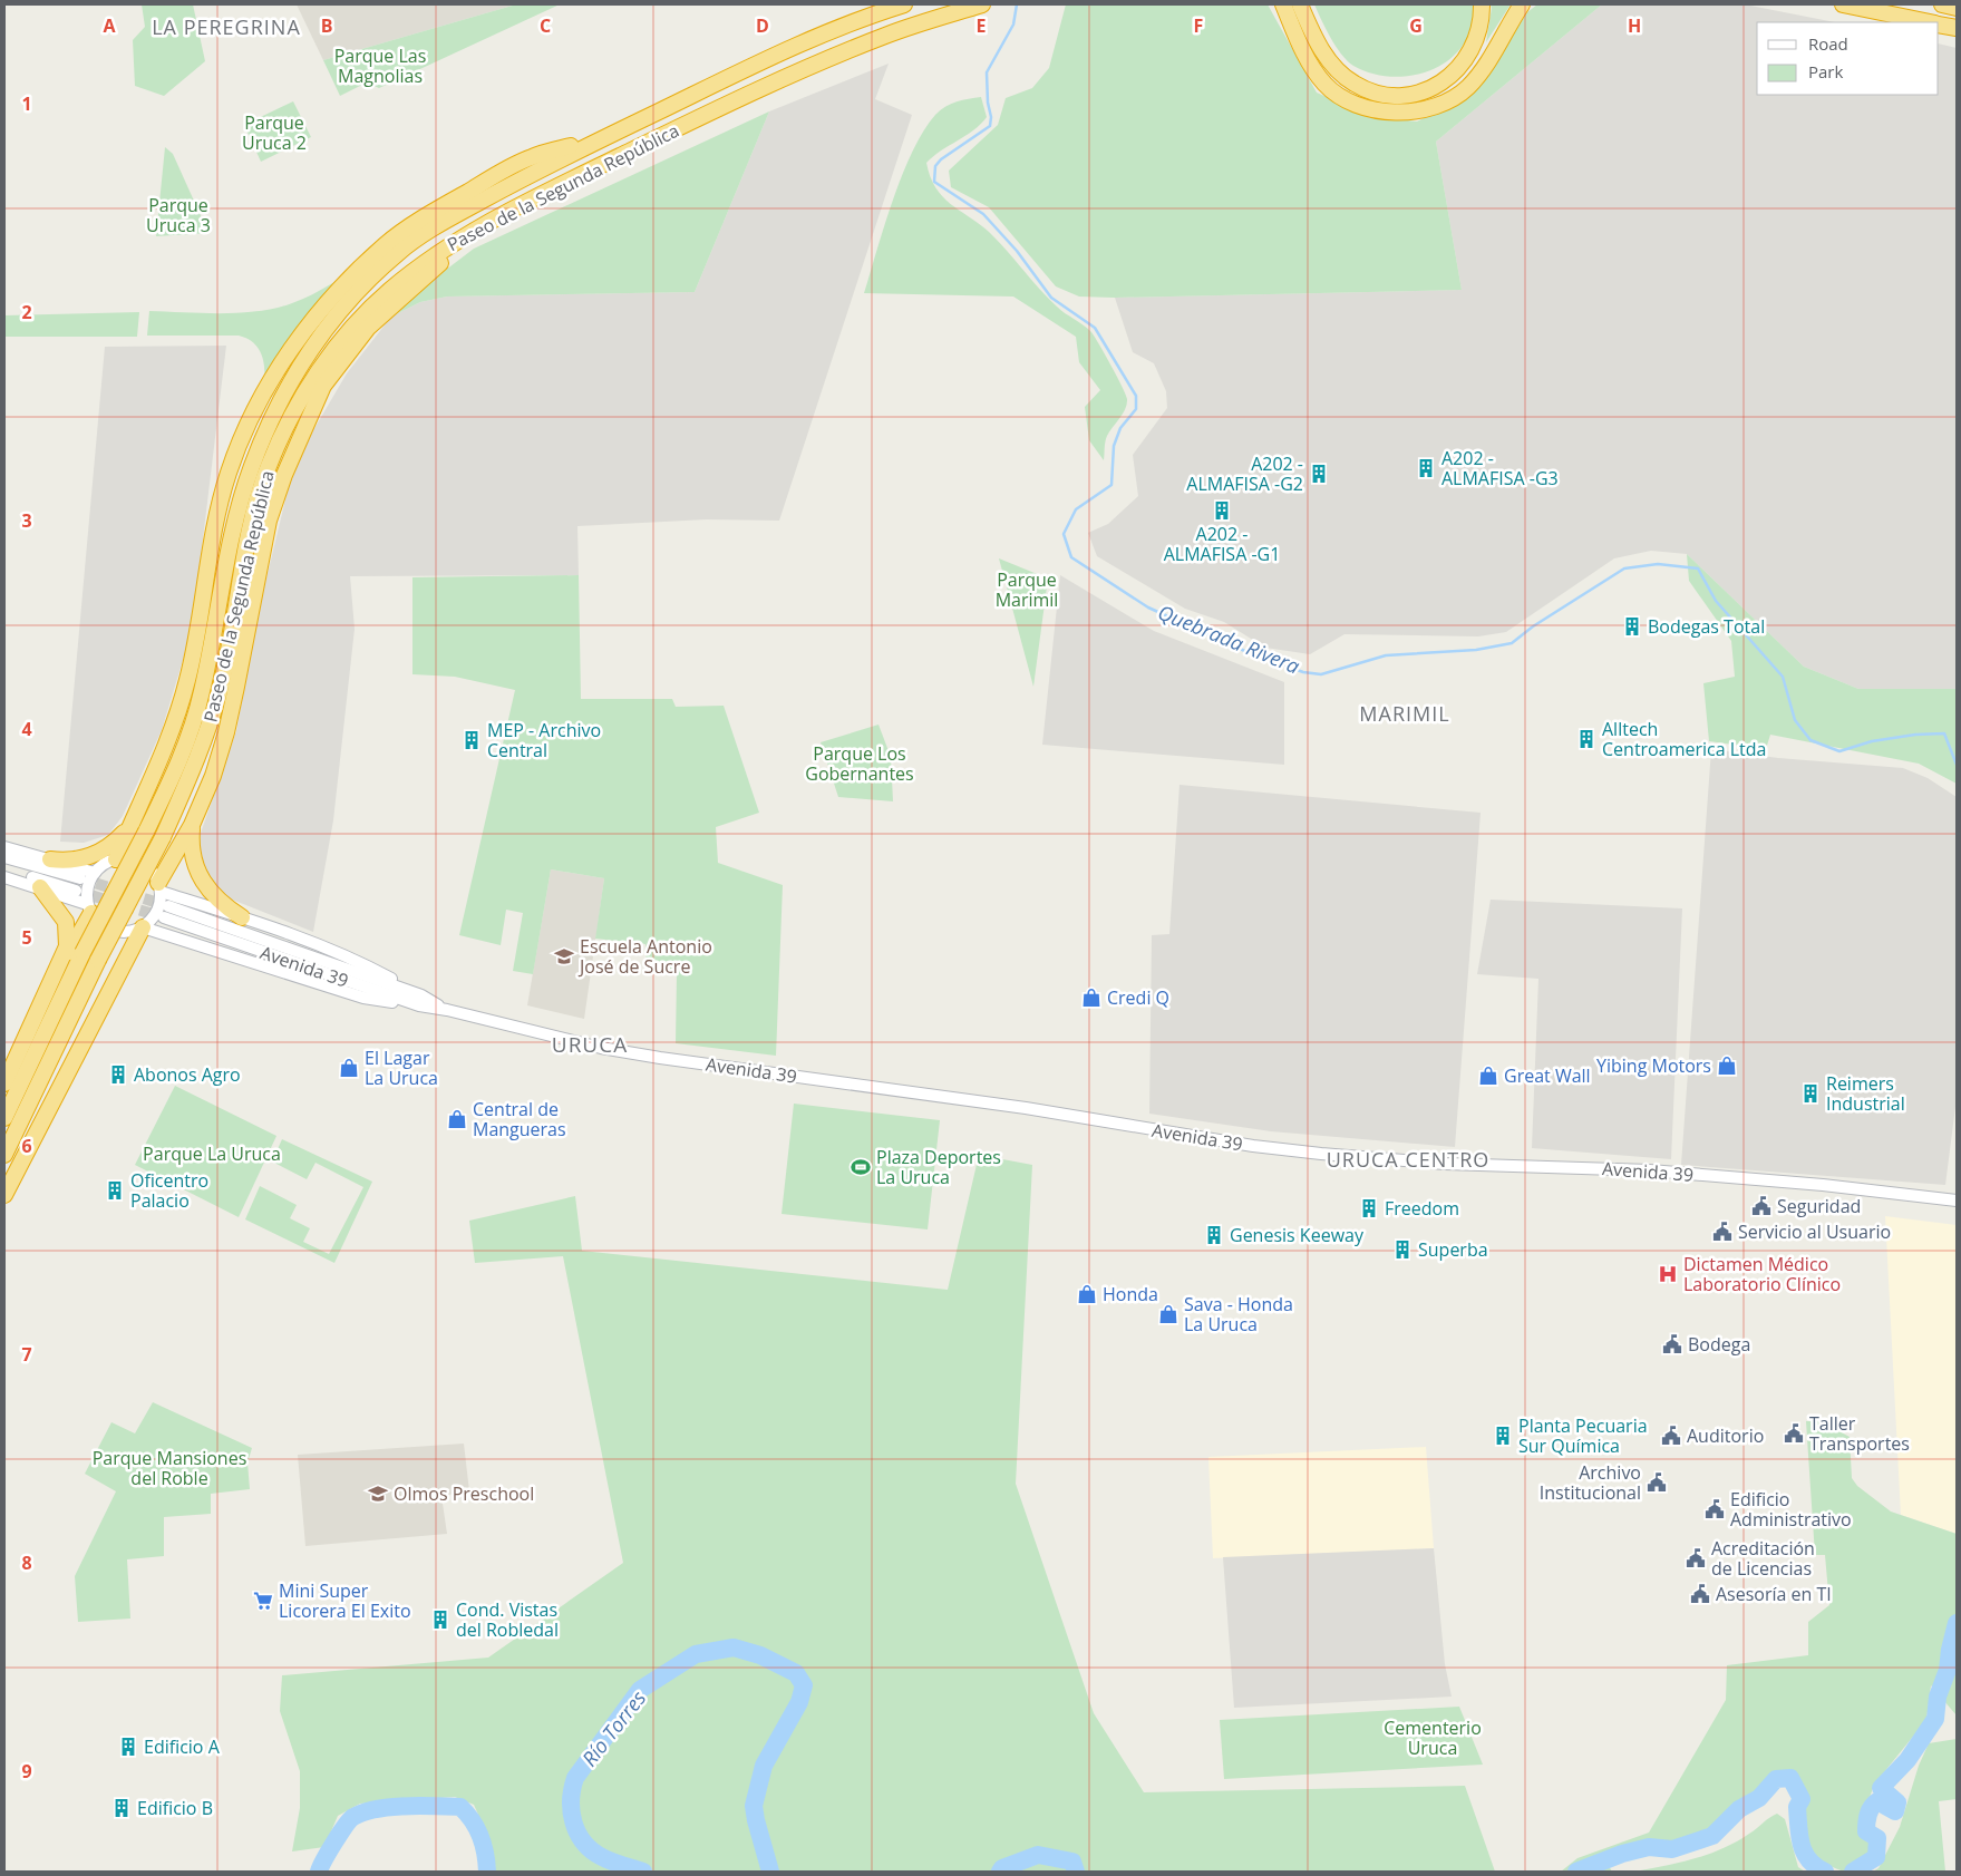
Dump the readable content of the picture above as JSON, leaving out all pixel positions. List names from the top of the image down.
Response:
{
  "streets": {
    "highway": ["Paseo de la Segunda República"],
    "main road": ["Avenida 39"]
  },
  "districts": [
    "LA PEREGRINA",
    "MARIMIL",
    "URUCA",
    "URUCA CENTRO"
  ],
  "water": ["Quebrada Rivera", "Río Torres"],
  "parks": [
    "Parque Las Magnolias",
    "Parque Uruca 2",
    "Parque Uruca 3",
    "Parque Marimil",
    "Parque Los Gobernantes",
    "Parque La Uruca",
    "Parque Mansiones del Roble",
    "Cementerio Uruca"
  ],
  "places": {
    "building": [
      "A202 - ALMAFISA -G3",
      "A202 - ALMAFISA -G2",
      "A202 - ALMAFISA -G1",
      "Bodegas Total",
      "Alltech Centroamerica Ltda",
      "MEP - Archivo Central",
      "Abonos Agro",
      "Reimers Industrial",
      "Oficentro Palacio",
      "Freedom",
      "Genesis Keeway",
      "Superba",
      "Planta Pecuaria Sur Química",
      "Cond. Vistas del Robledal",
      "Edificio A",
      "Edificio B"
    ],
    "school or university": ["Escuela Antonio José de Sucre", "Olmos Preschool"],
    "shop": [
      "Credi Q",
      "Yibing Motors",
      "El Lagar La Uruca",
      "Great Wall",
      "Central de Mangueras",
      "Honda",
      "Sava - Honda La Uruca"
    ],
    "sports": ["Plaza Deportes La Uruca"],
    "public building": [
      "Seguridad",
      "Servicio al Usuario",
      "Bodega",
      "Taller Transportes",
      "Auditorio",
      "Archivo Institucional",
      "Edificio Administrativo",
      "Acreditación de Licencias",
      "Asesoría en TI"
    ],
    "hospital": ["Dictamen Médico Laboratorio Clínico"],
    "supermarket": ["Mini Super Licorera El Exito"]
  },
  "legend": ["Road", "Park"],
  "grid": {
    "columns": [
      "A",
      "B",
      "C",
      "D",
      "E",
      "F",
      "G",
      "H"
    ],
    "rows": [
      "1",
      "2",
      "3",
      "4",
      "5",
      "6",
      "7",
      "8",
      "9"
    ]
  }
}
